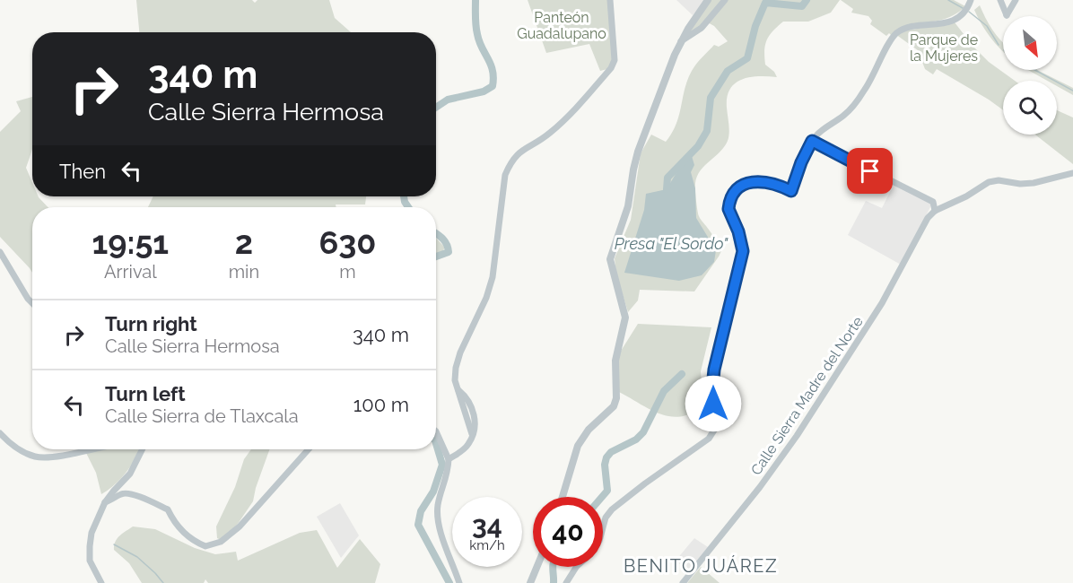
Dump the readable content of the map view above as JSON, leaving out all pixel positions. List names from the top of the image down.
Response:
{
  "streets": {
    "street": ["Calle Sierra Madre del Norte"]
  },
  "districts": ["BENITO JUÁREZ"],
  "water": ["Presa \"El Sordo\""],
  "parks": ["Panteón Guadalupano", "Parque de la Mujeres"],
  "north": "bottom right",
  "page": {
    "turn": ["340 m", "Calle Sierra Hermosa"],
    "then": "Then",
    "eta": [
      "19:51",
      "Arrival",
      "2",
      "min",
      "630",
      "m"
    ],
    "list": [
      {
        "name": "Turn right",
        "note": "Calle Sierra Hermosa",
        "value": "340 m"
      },
      {
        "name": "Turn left",
        "note": "Calle Sierra de Tlaxcala",
        "value": "100 m"
      }
    ],
    "speed": "34 km/h",
    "limit": "40"
  }
}
